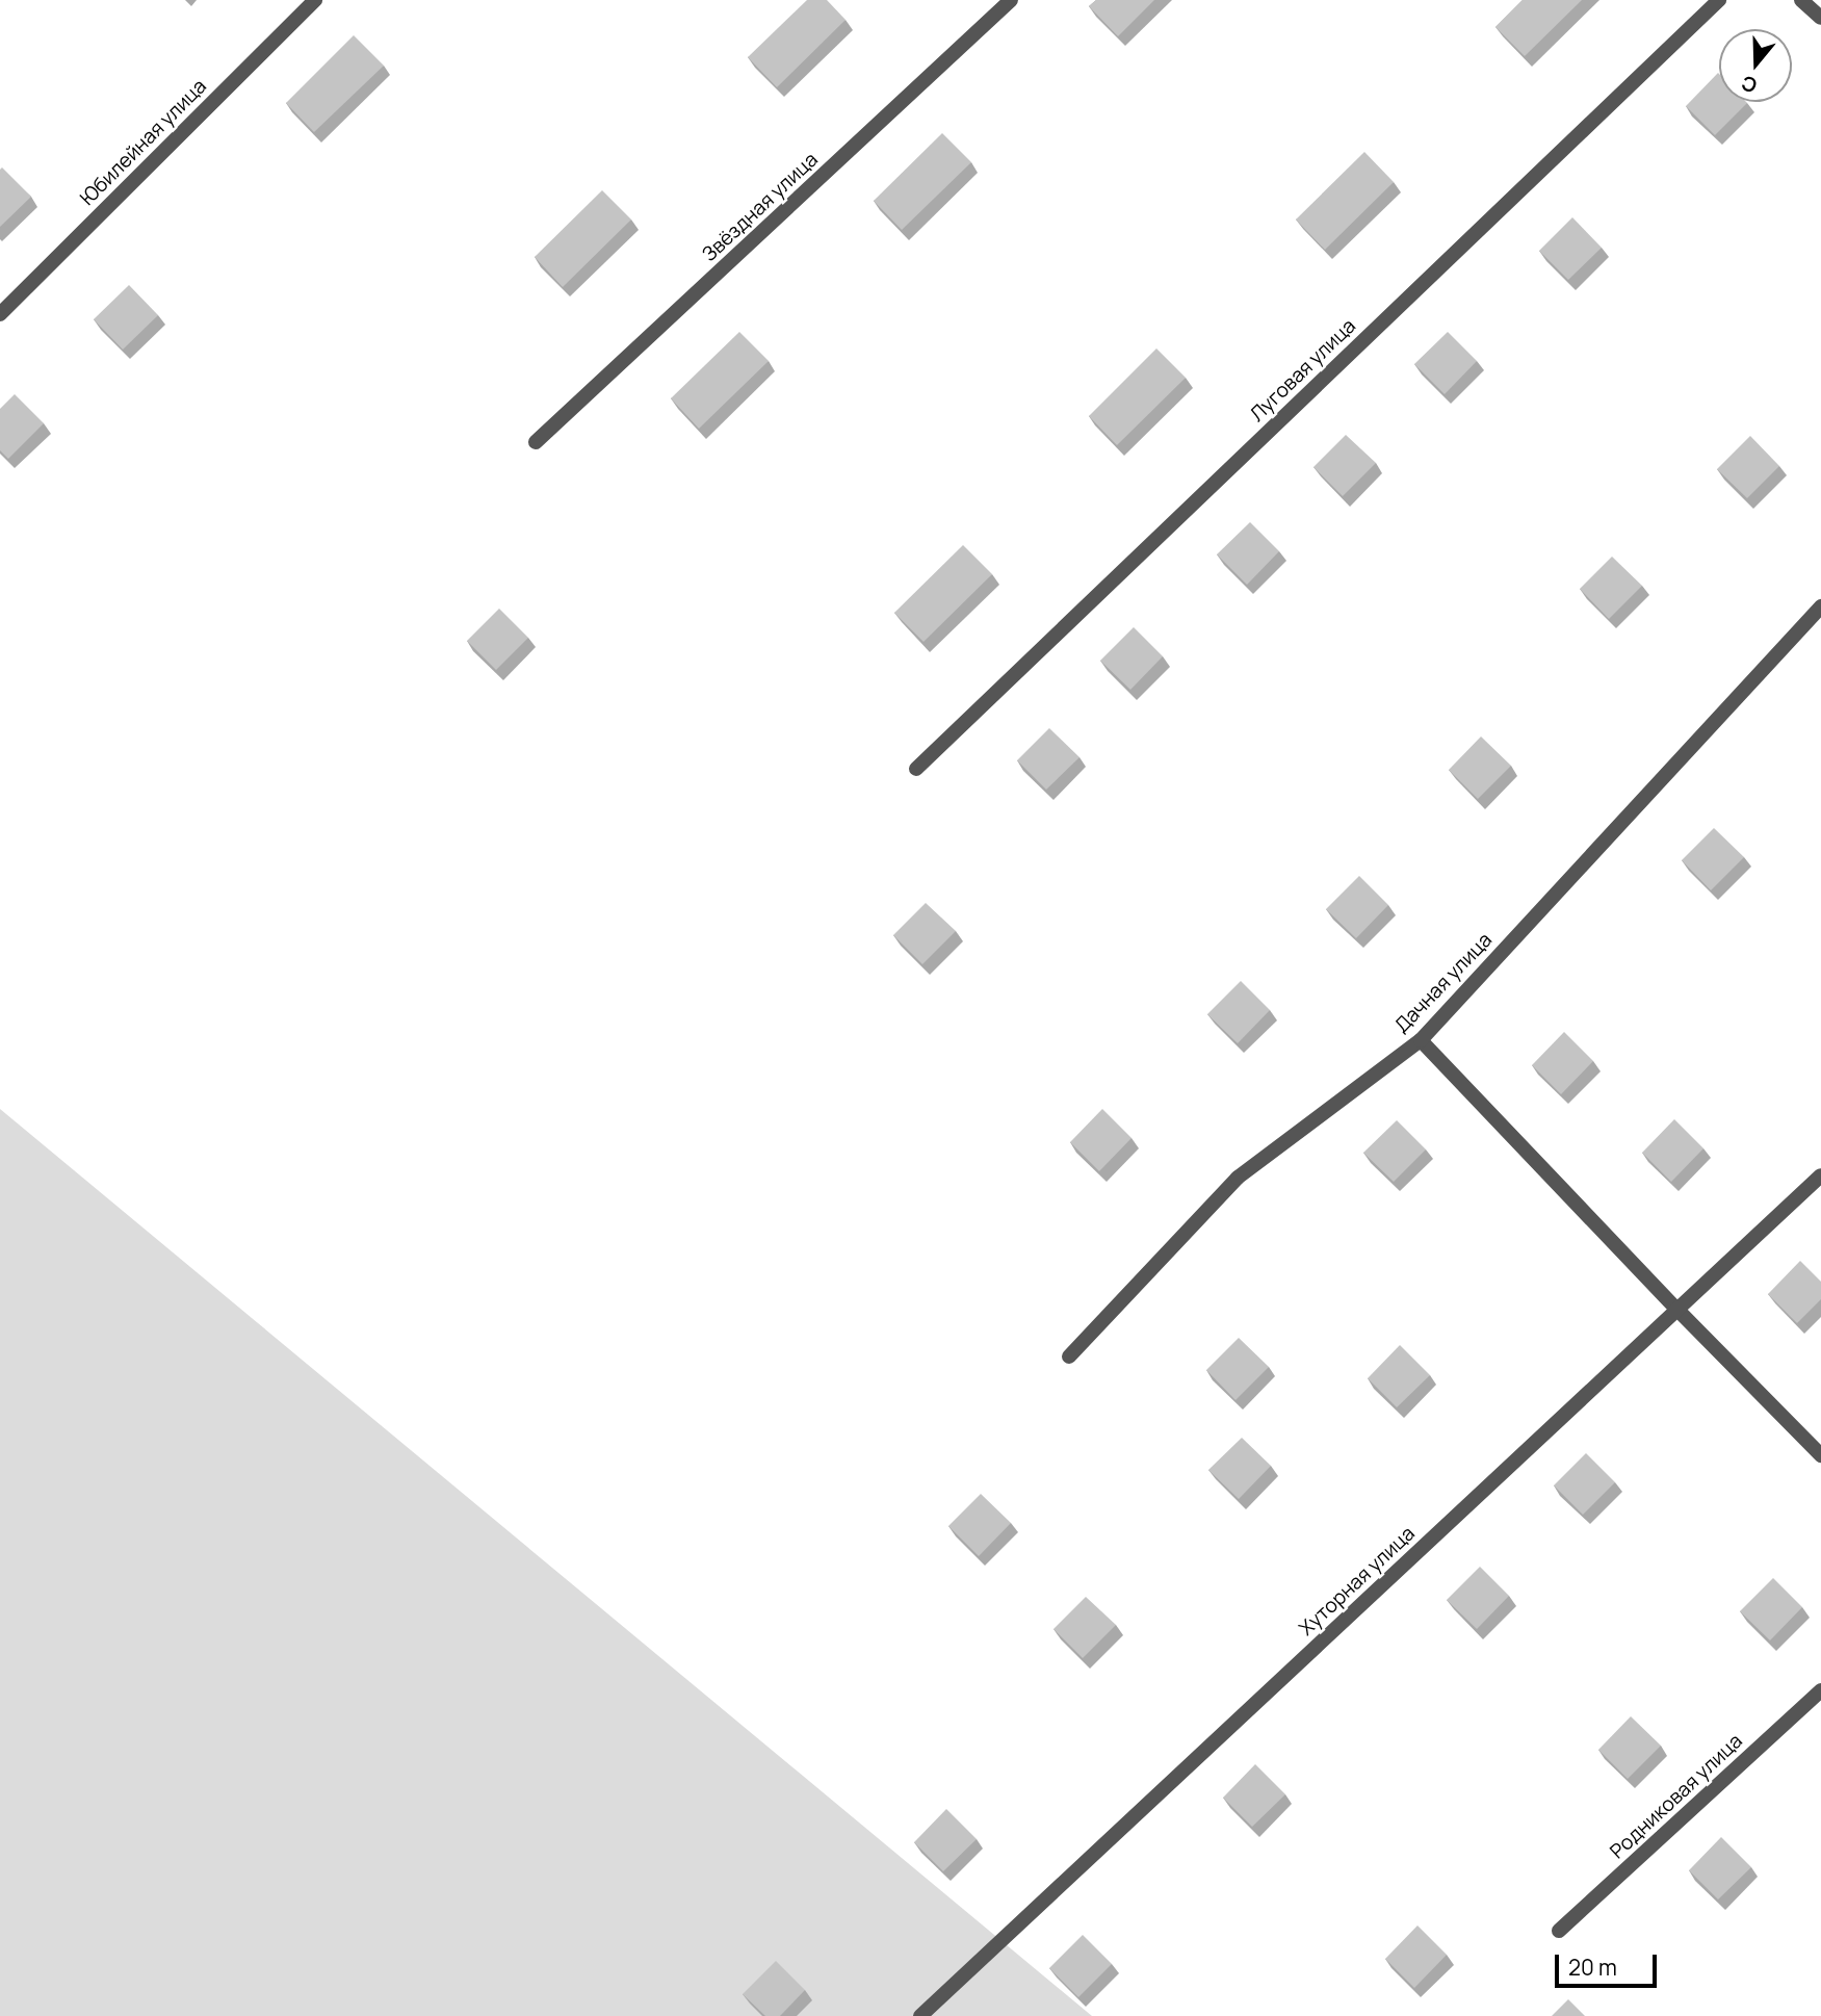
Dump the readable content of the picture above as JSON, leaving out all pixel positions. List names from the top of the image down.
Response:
{
  "streets": {
    "street": [
      "Юбилейная улица",
      "Звёздная улица",
      "Луговая улица",
      "Дачная улица",
      "Хуторная улица",
      "Родниковая улица"
    ]
  },
  "scale_bar": "20 m",
  "north": "bottom"
}
